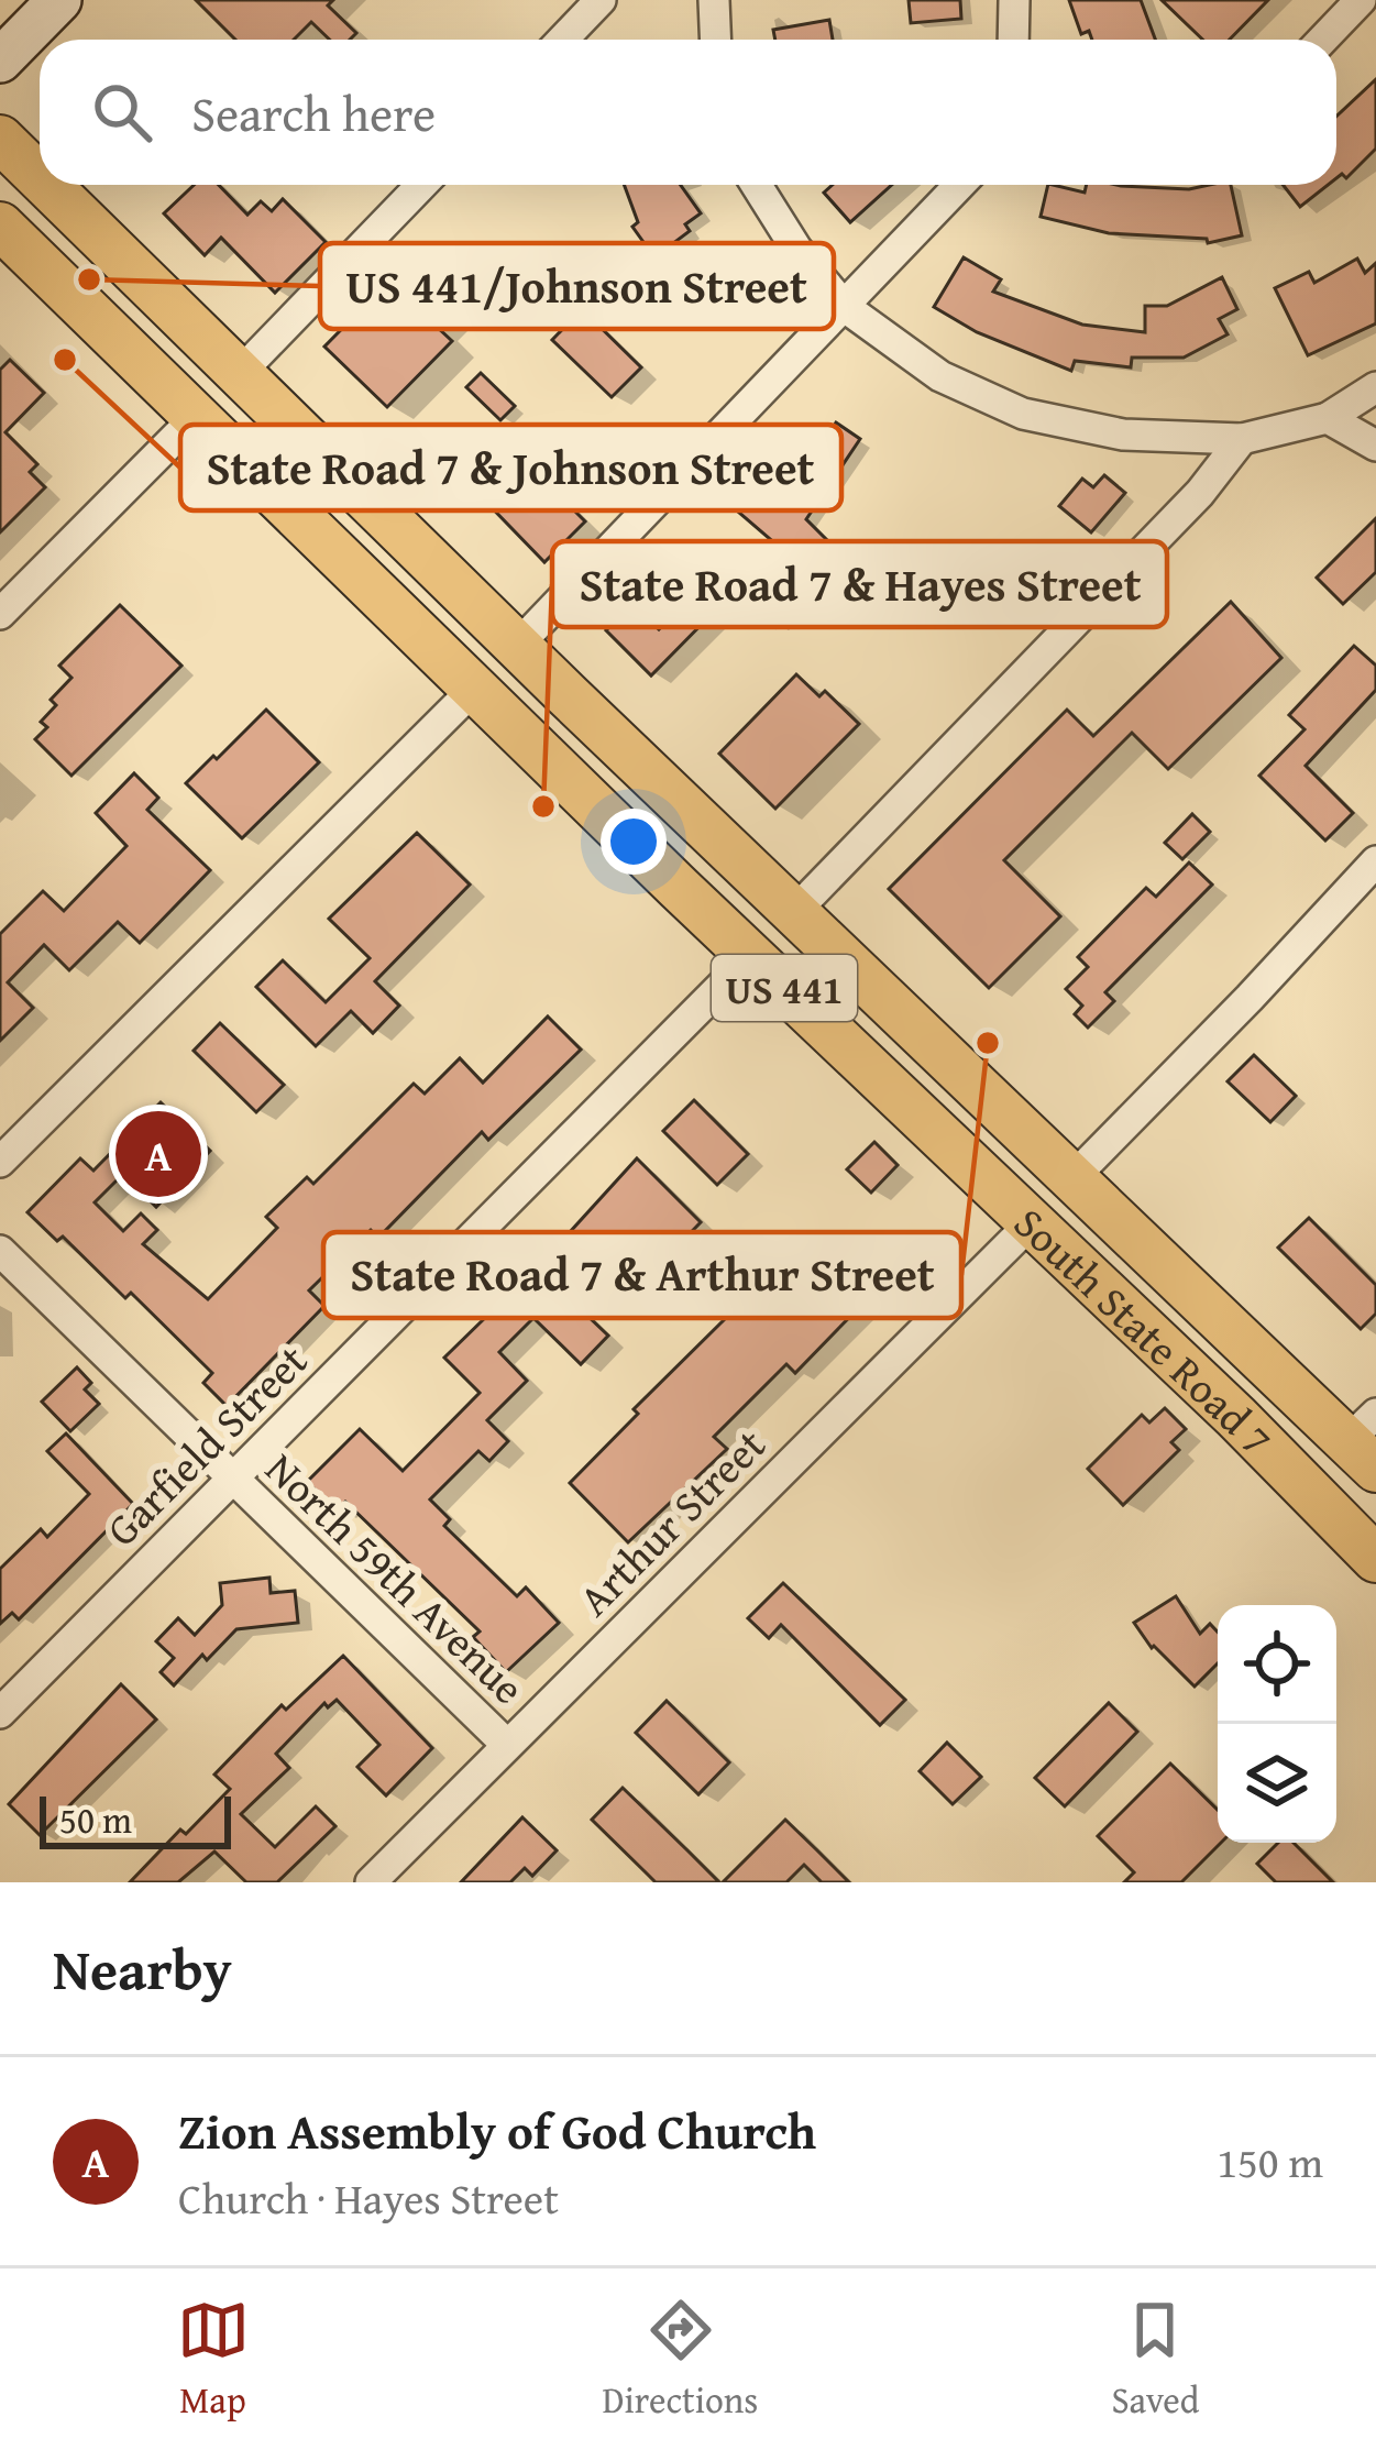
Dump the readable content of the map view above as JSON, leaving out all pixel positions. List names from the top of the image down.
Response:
{
  "streets": {
    "main road": ["US 441", "South State Road 7"],
    "street": ["Garfield Street", "Arthur Street", "North 59th Avenue"]
  },
  "crossings": [
    ["South State Road 7", "Garfield Street"],
    ["South State Road 7", "Arthur Street"],
    ["Garfield Street", "North 59th Avenue"],
    ["Arthur Street", "North 59th Avenue"]
  ],
  "places": [
    "US 441/Johnson Street",
    "State Road 7 & Johnson Street",
    "State Road 7 & Hayes Street",
    "State Road 7 & Arthur Street"
  ],
  "scale_bar": "50 m",
  "page": {
    "search": "Search here",
    "pins": "A",
    "scale": "50 m",
    "heading": "Nearby",
    "list": [
      {
        "mark": "A",
        "name": "Zion Assembly of God Church",
        "note": "Church · Hayes Street",
        "value": "150 m"
      }
    ],
    "nav": ["Map", "Directions", "Saved"]
  }
}
